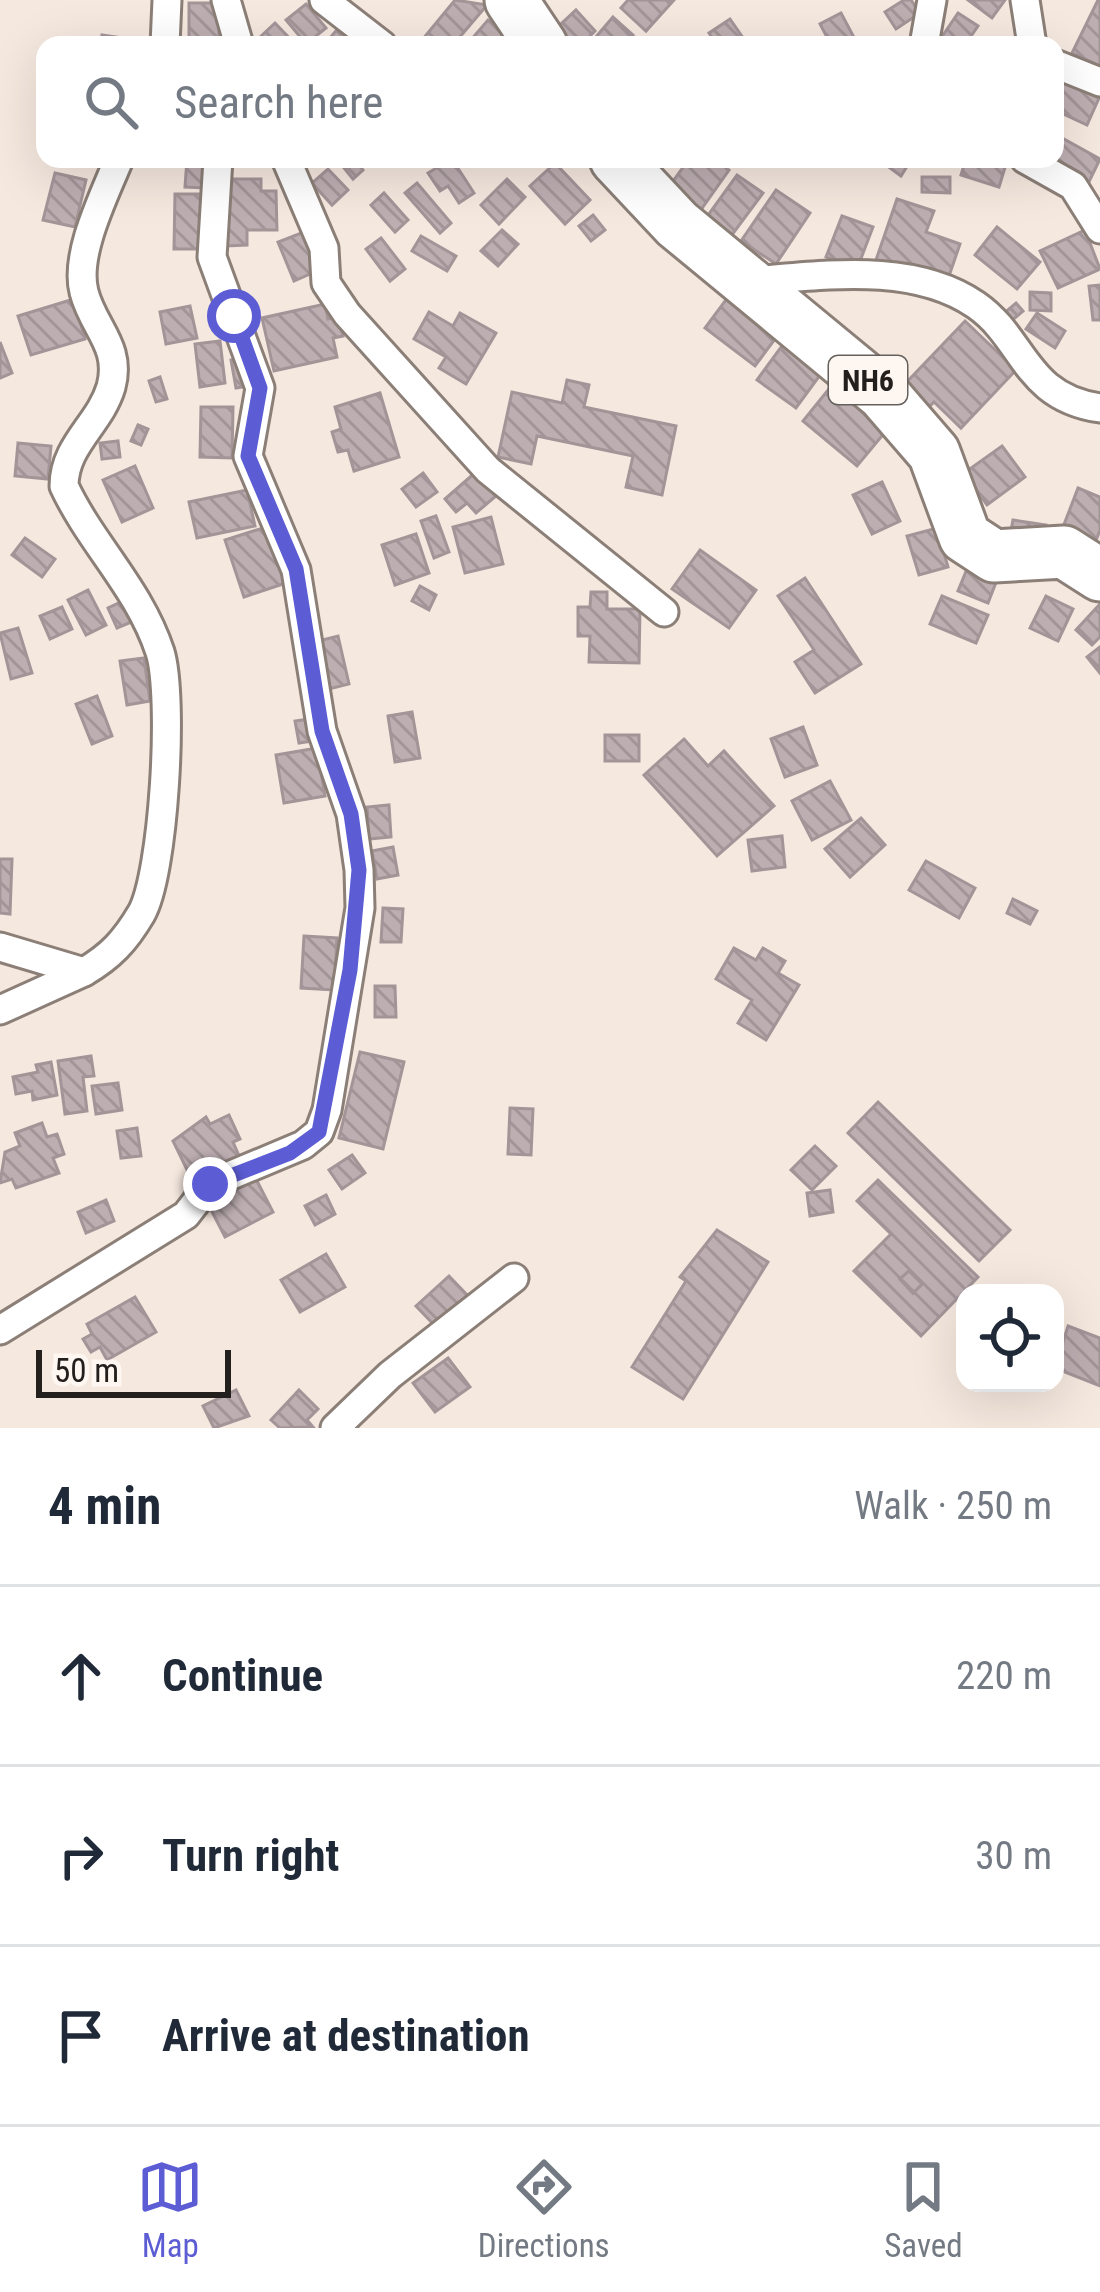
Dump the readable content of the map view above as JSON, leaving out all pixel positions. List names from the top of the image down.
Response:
{
  "streets": {
    "highway": ["NH6"]
  },
  "scale_bar": "50 m",
  "page": {
    "search": "Search here",
    "scale": "50 m",
    "heading": ["4 min", "Walk · 250 m"],
    "list": [
      ["Continue", "220 m"],
      ["Turn right", "30 m"],
      "Arrive at destination"
    ],
    "nav": ["Map", "Directions", "Saved"]
  }
}
